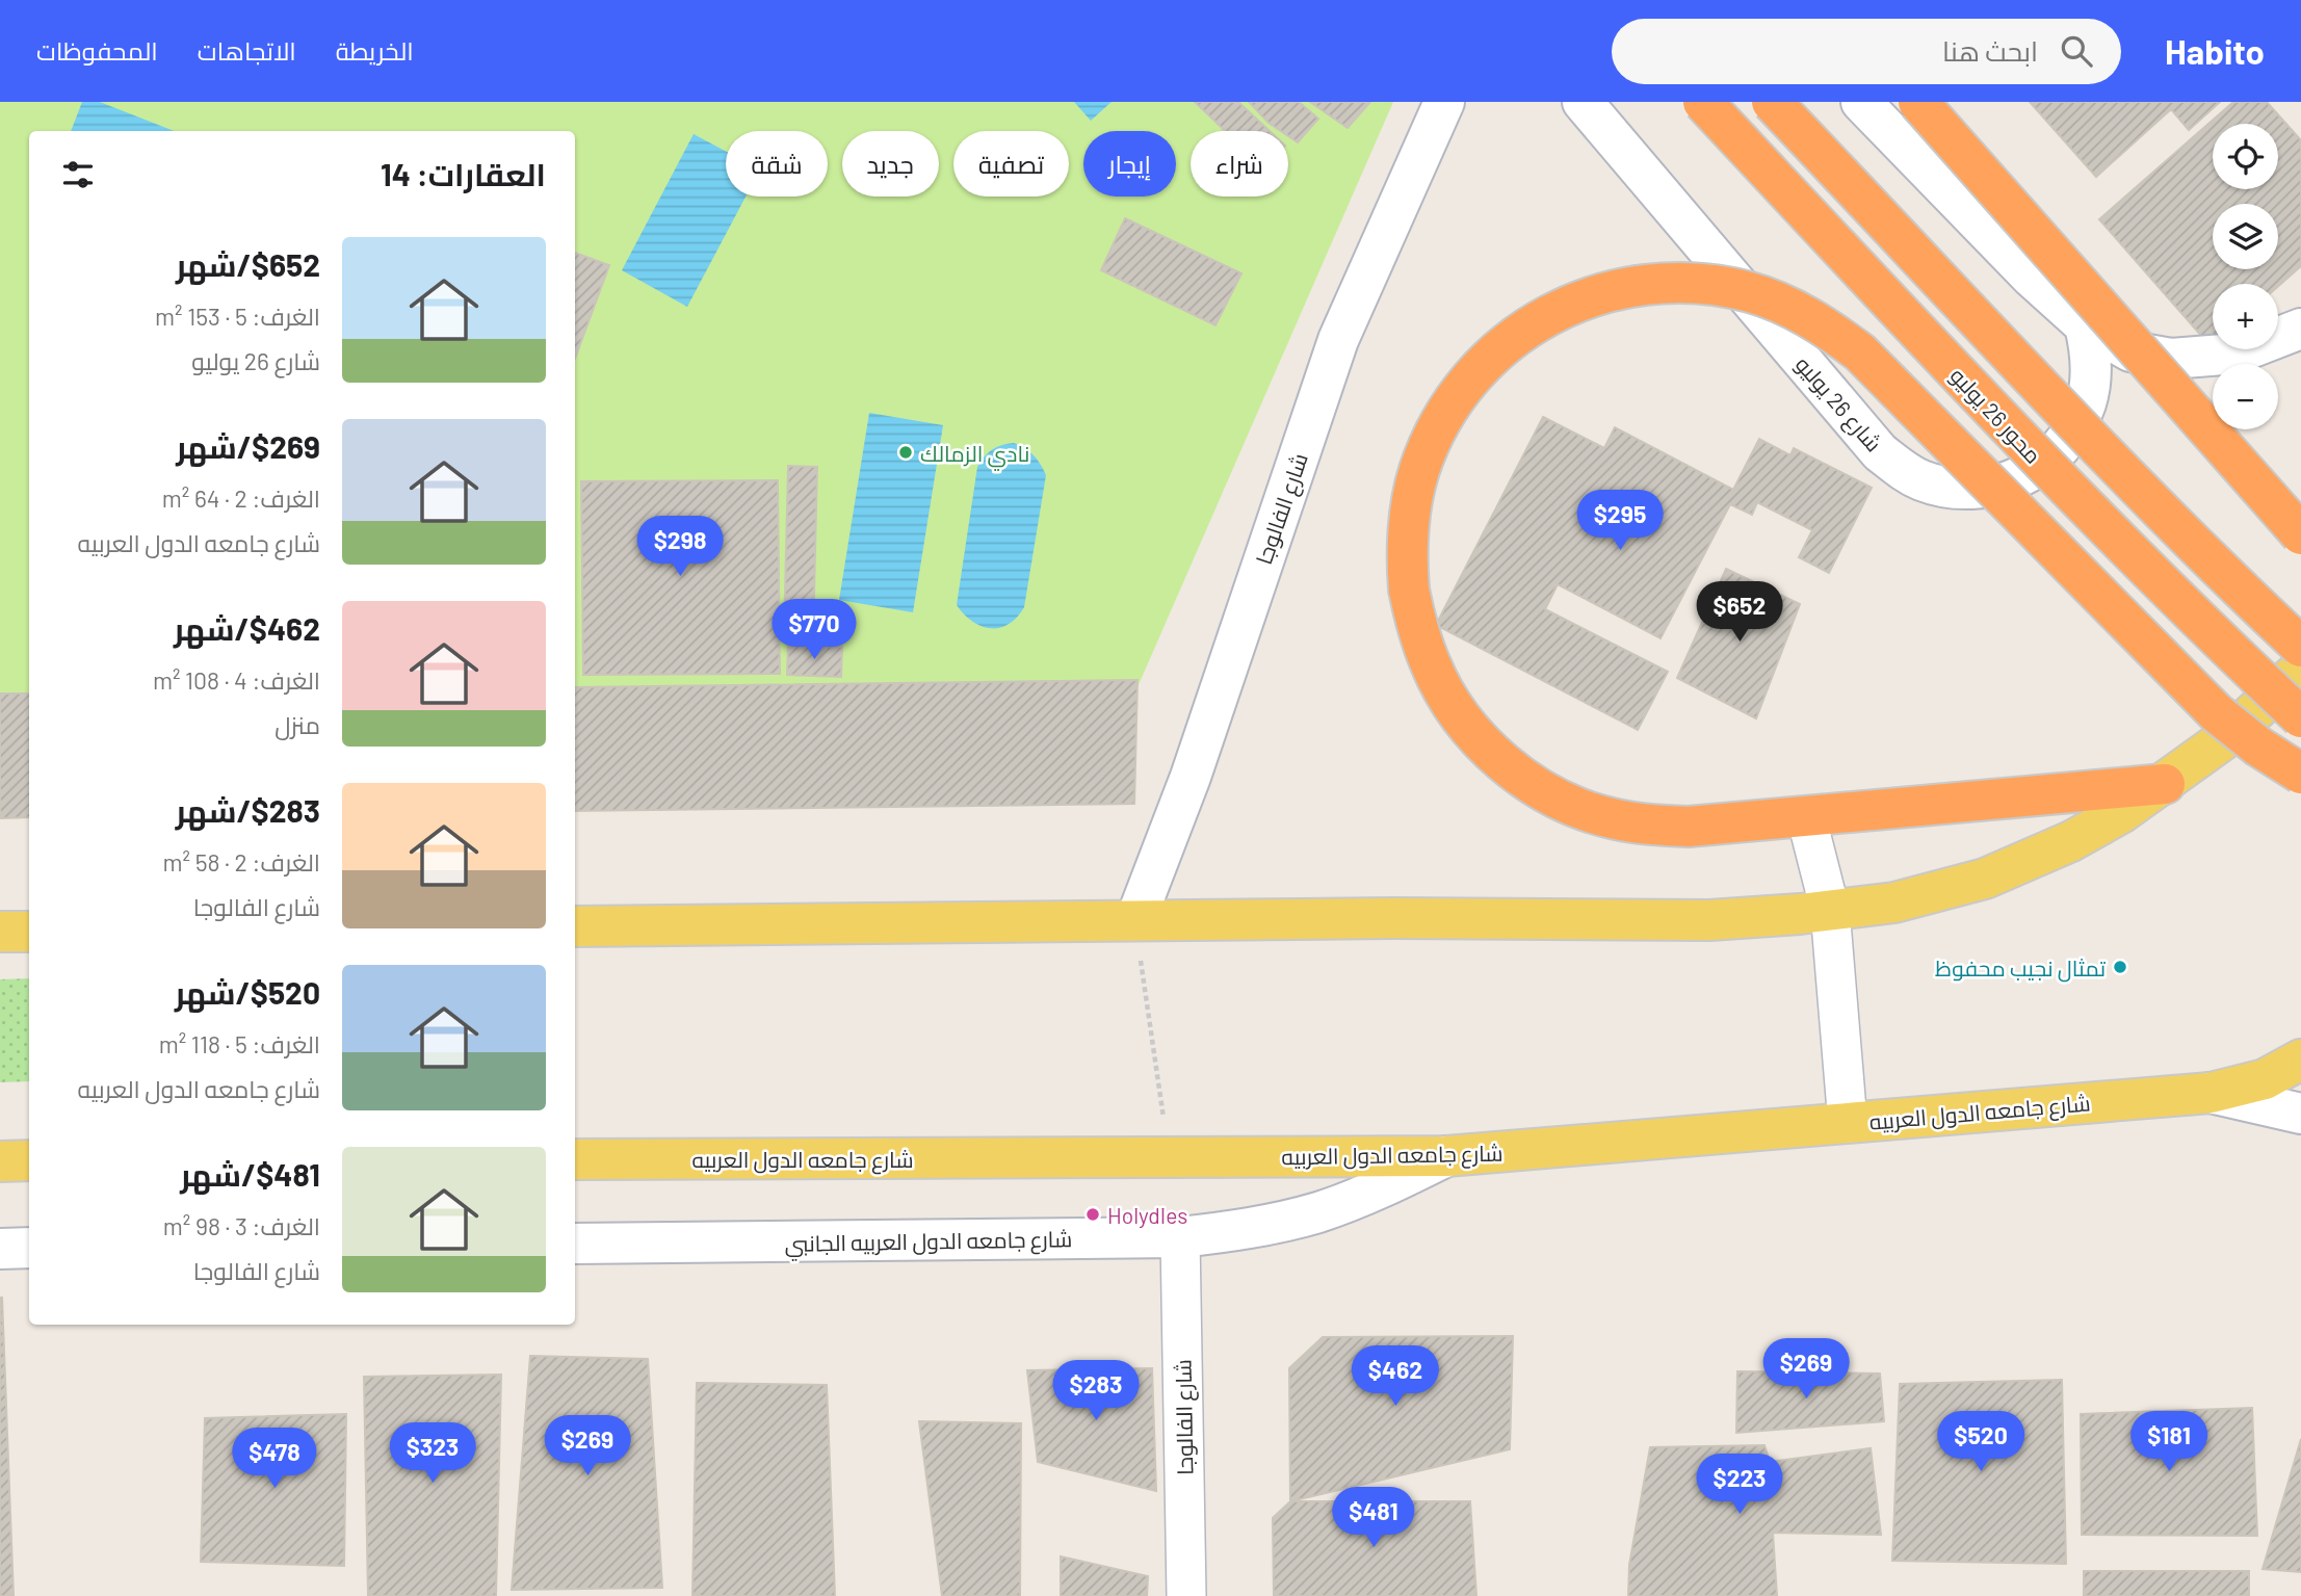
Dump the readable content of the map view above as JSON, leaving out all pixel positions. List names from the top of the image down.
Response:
{
  "streets": {
    "highway": ["محور 26 يوليو"],
    "main road": ["شارع جامعه الدول العربيه"],
    "street": ["شارع 26 يوليو", "شارع الفالوجا", "شارع جامعه الدول العربيه الجانبي"]
  },
  "crossings": [
    ["شارع الفالوجا", "شارع جامعه الدول العربيه الجانبي"],
    ["شارع جامعه الدول العربيه", "شارع جامعه الدول العربيه الجانبي"]
  ],
  "places": ["نادي الزمالك", "تمثال نجيب محفوظ", "HolydIes"],
  "page": {
    "header": "Habito",
    "search": "ابحث هنا",
    "nav": ["الخريطة", "الاتجاهات", "المحفوظات"],
    "map_buttons": ["+", "−"],
    "chip": [
      "شراء",
      "إيجار",
      "تصفية",
      "جديد",
      "شقة"
    ],
    "heading": "العقارات: 14",
    "list": [
      {
        "name": "$652/شهر",
        "note": "الغرف: 5 · 153 m² · شارع 26 يوليو"
      },
      {
        "name": "$269/شهر",
        "note": "الغرف: 2 · 64 m² · شارع جامعه الدول العربيه"
      },
      {
        "name": "$462/شهر",
        "note": "الغرف: 4 · 108 m² · منزل"
      },
      {
        "name": "$283/شهر",
        "note": "الغرف: 2 · 58 m² · شارع الفالوجا"
      },
      {
        "name": "$520/شهر",
        "note": "الغرف: 5 · 118 m² · شارع جامعه الدول العربيه"
      },
      {
        "name": "$481/شهر",
        "note": "الغرف: 3 · 98 m² · شارع الفالوجا"
      }
    ],
    "price": [
      "$295",
      "$298",
      "$652",
      "$770",
      "$269",
      "$462",
      "$283",
      "$520",
      "$181",
      "$269",
      "$323",
      "$478",
      "$223",
      "$481"
    ]
  }
}
